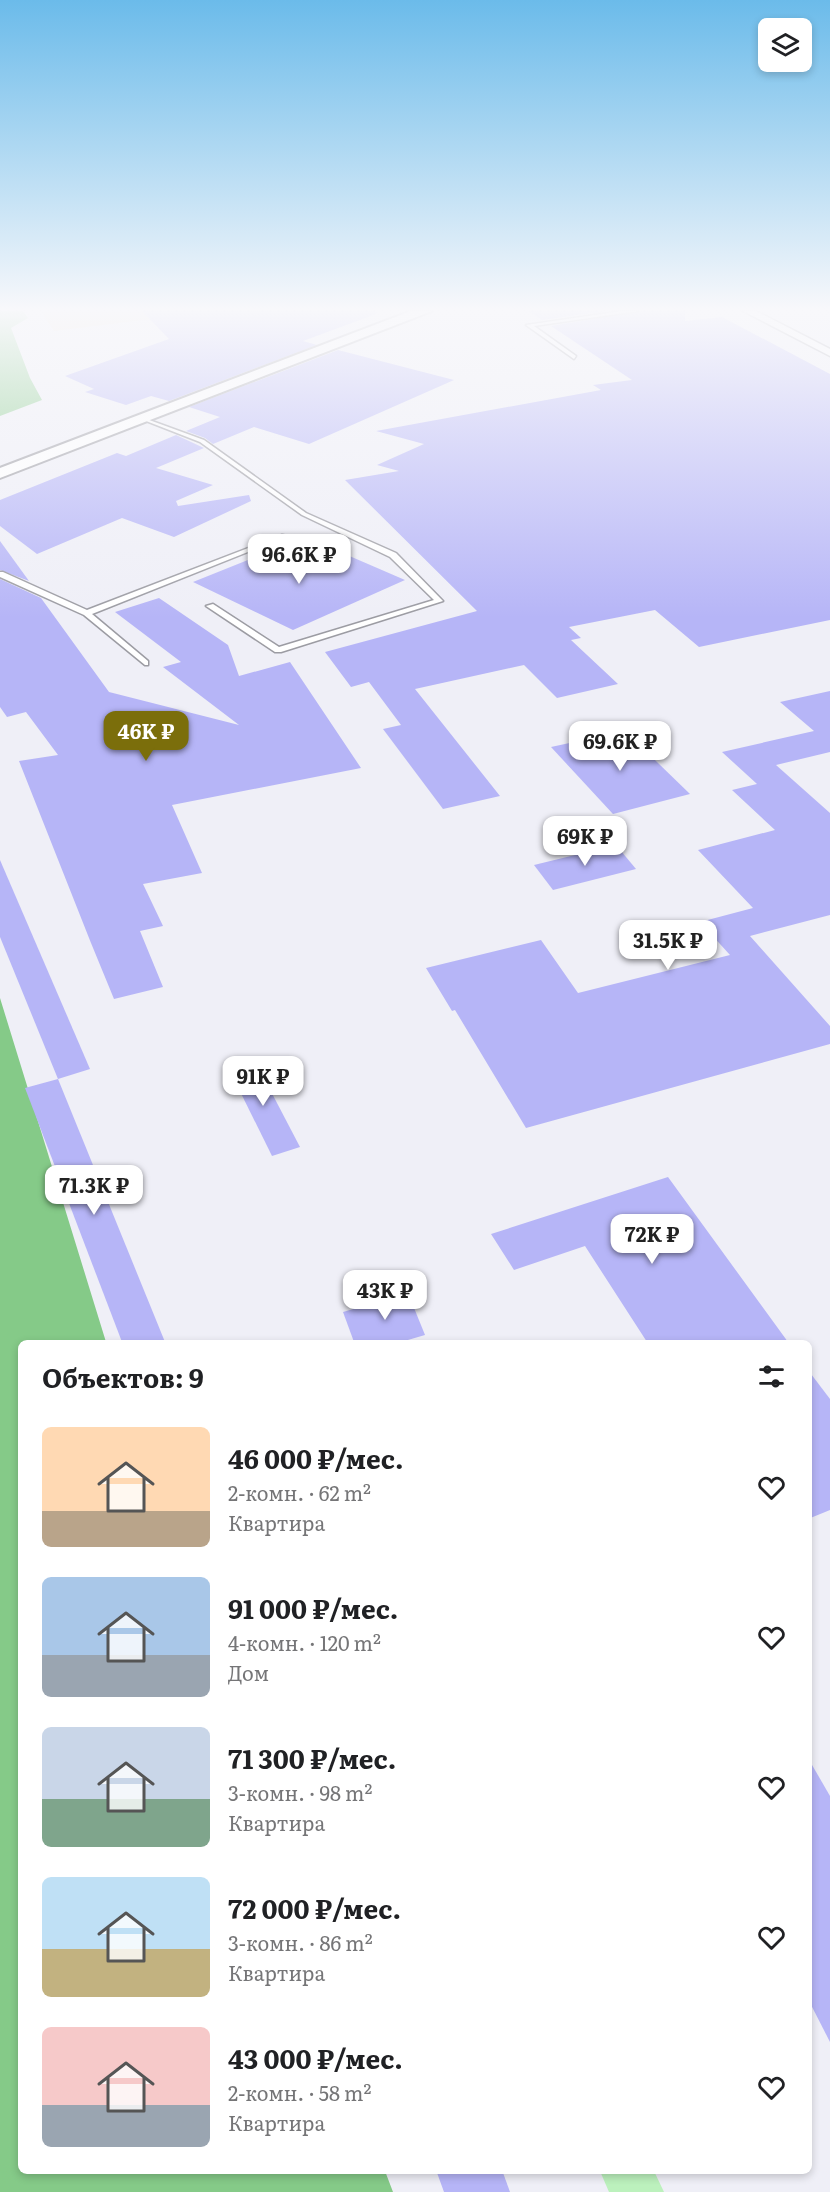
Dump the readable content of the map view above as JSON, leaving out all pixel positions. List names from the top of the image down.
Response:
{
  "page": {
    "price": [
      "96.6K ₽",
      "46K ₽",
      "69.6K ₽",
      "69K ₽",
      "31.5K ₽",
      "91K ₽",
      "71.3K ₽",
      "72K ₽",
      "43K ₽"
    ],
    "heading": "Объектов: 9",
    "list": [
      {
        "name": "46 000 ₽/мес.",
        "note": "2-комн. · 62 m² · Квартира"
      },
      {
        "name": "91 000 ₽/мес.",
        "note": "4-комн. · 120 m² · Дом"
      },
      {
        "name": "71 300 ₽/мес.",
        "note": "3-комн. · 98 m² · Квартира"
      },
      {
        "name": "72 000 ₽/мес.",
        "note": "3-комн. · 86 m² · Квартира"
      },
      {
        "name": "43 000 ₽/мес.",
        "note": "2-комн. · 58 m² · Квартира"
      }
    ]
  }
}
